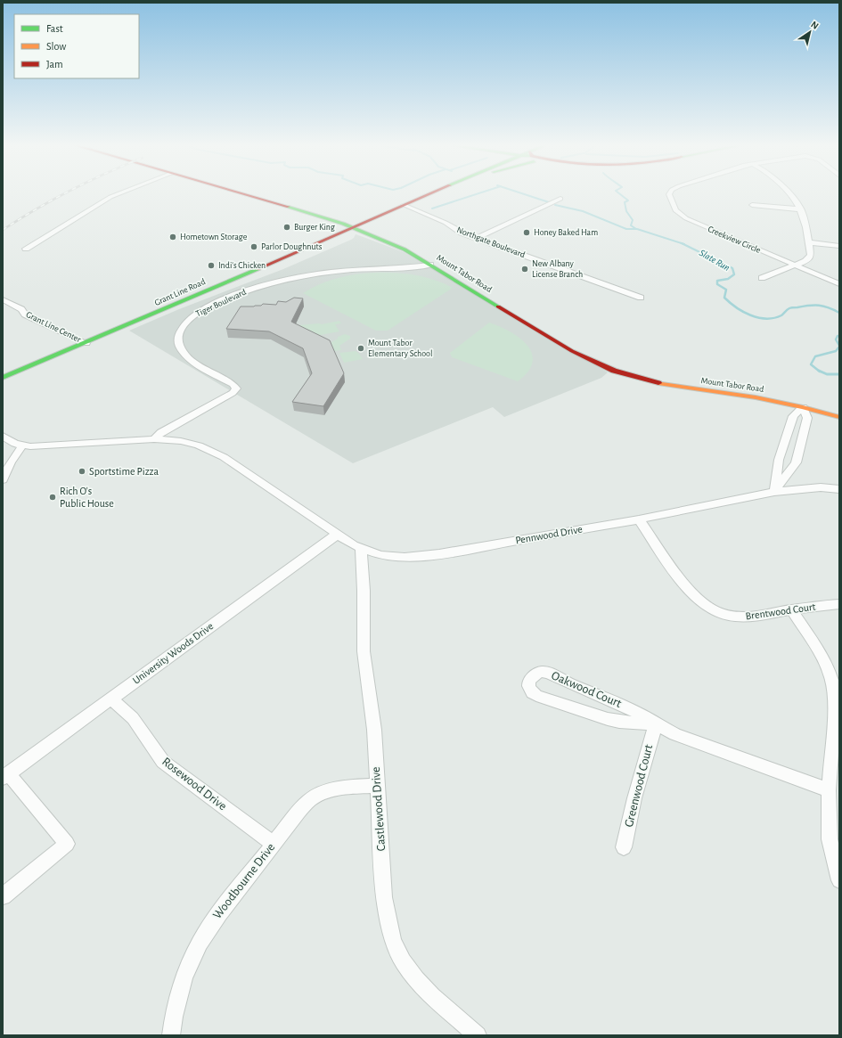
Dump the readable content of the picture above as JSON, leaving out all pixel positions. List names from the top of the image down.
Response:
{
  "streets": {
    "main road": ["Mount Tabor Road", "Grant Line Road"],
    "street": [
      "Creekview Circle",
      "Northgate Boulevard",
      "Tiger Boulevard",
      "Grant Line Center",
      "Pennwood Drive",
      "Brentwood Court",
      "University Woods Drive",
      "Oakwood Court",
      "Rosewood Drive",
      "Greenwood Court",
      "Castlewood Drive",
      "Woodbourne Drive"
    ]
  },
  "crossings": [
    ["Northgate Boulevard", "Grant Line Road"],
    ["Mount Tabor Road", "Grant Line Road"],
    ["Mount Tabor Road", "Tiger Boulevard"],
    ["Grant Line Road", "Grant Line Center"],
    ["Tiger Boulevard", "Pennwood Drive"],
    ["Pennwood Drive", "Brentwood Court"],
    ["Pennwood Drive", "University Woods Drive"],
    ["Pennwood Drive", "Castlewood Drive"],
    ["University Woods Drive", "Rosewood Drive"],
    ["Oakwood Court", "Greenwood Court"],
    ["Rosewood Drive", "Woodbourne Drive"],
    ["Castlewood Drive", "Woodbourne Drive"]
  ],
  "water": ["Slate Run"],
  "places": [
    "Burger King",
    "Honey Baked Ham",
    "Hometown Storage",
    "Parlor Doughnuts",
    "Indi's Chicken",
    "New Albany License Branch",
    "Mount Tabor Elementary School",
    "Sportstime Pizza",
    "Rich O's Public House"
  ],
  "legend": ["Fast", "Slow", "Jam"],
  "north": "top right"
}
